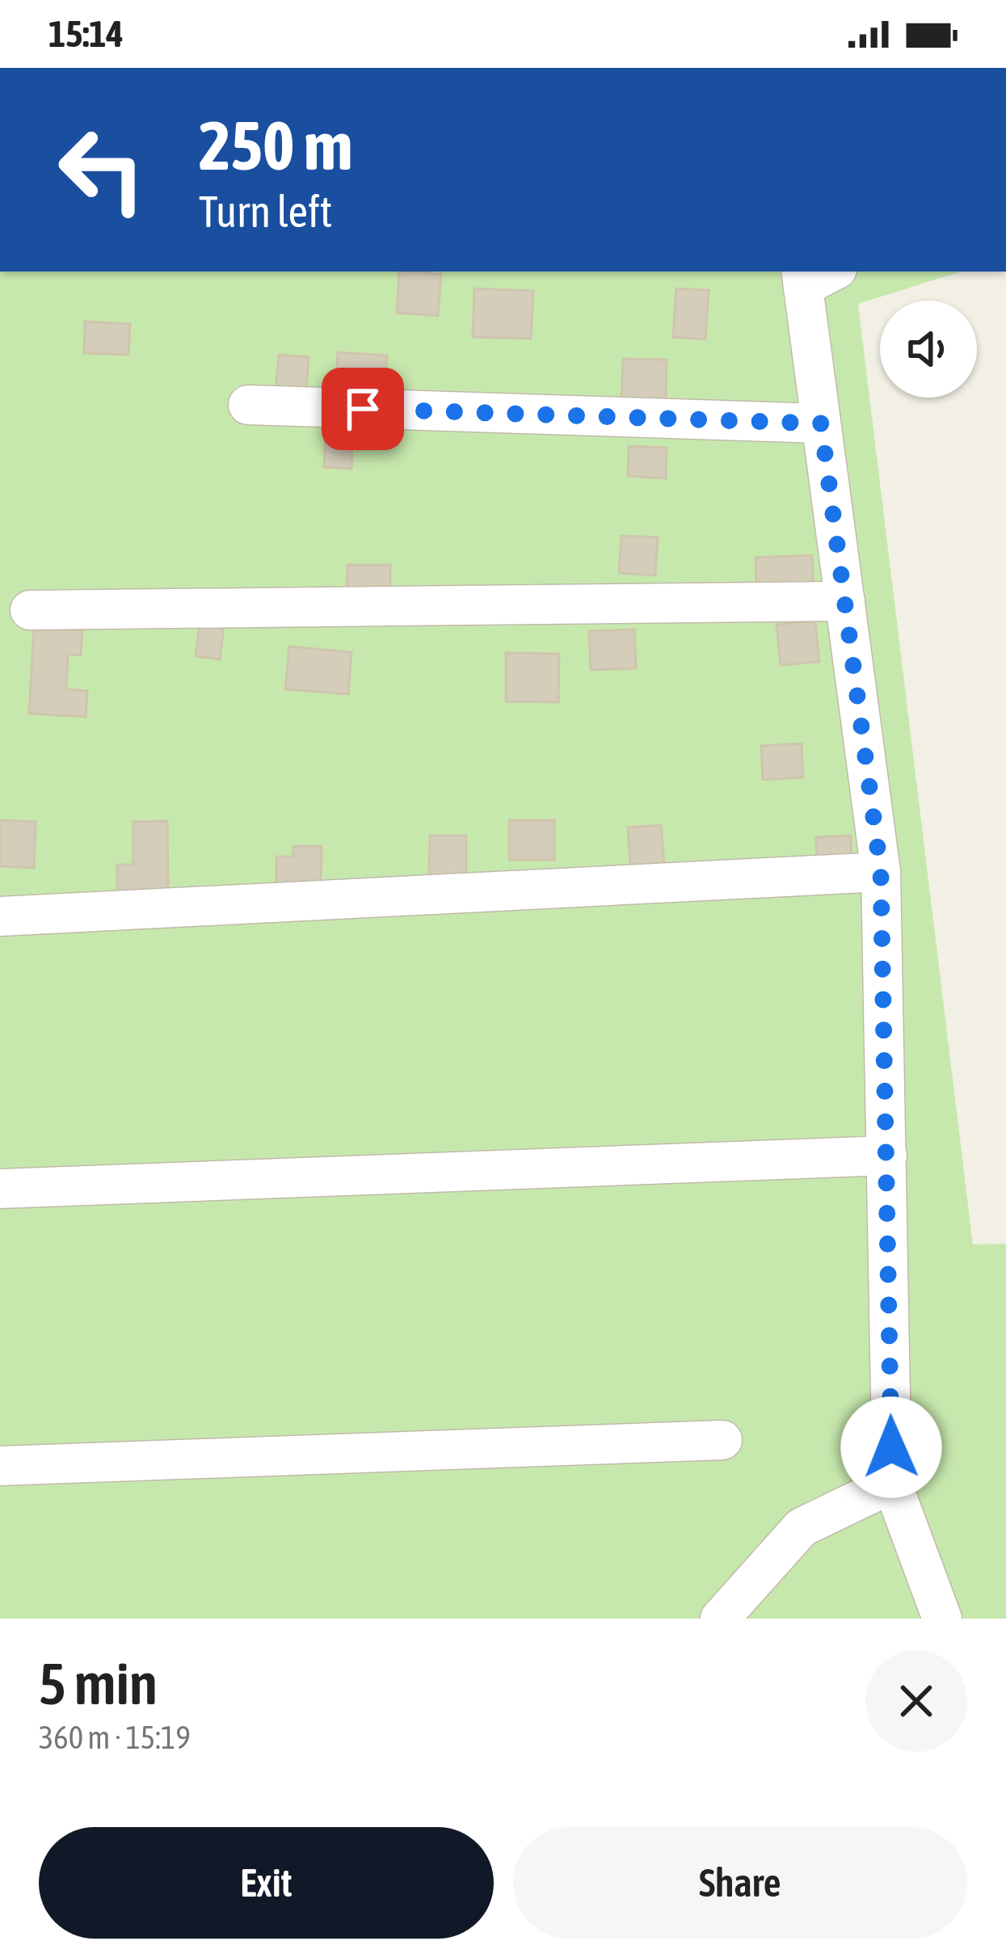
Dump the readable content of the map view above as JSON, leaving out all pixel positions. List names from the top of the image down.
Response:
{
  "page": {
    "status": "15:14",
    "turn": ["250 m", "Turn left"],
    "heading": ["5 min", "360 m · 15:19"],
    "buttons": ["Exit", "Share"]
  }
}
